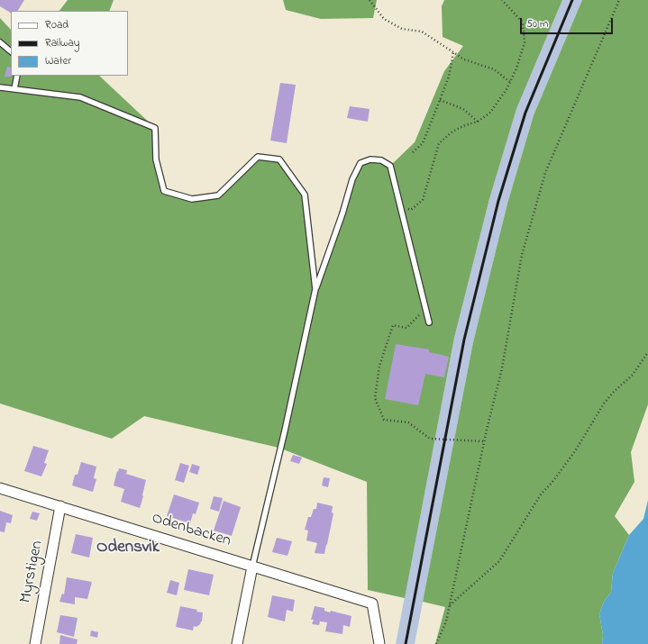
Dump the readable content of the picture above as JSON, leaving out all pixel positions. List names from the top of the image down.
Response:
{
  "streets": {
    "street": ["Odenbacken", "Myrstigen"]
  },
  "crossings": [
    ["Odenbacken", "Myrstigen"]
  ],
  "districts": ["Odensvik"],
  "legend": ["Road", "Railway", "Water"],
  "scale_bar": "50 m"
}
